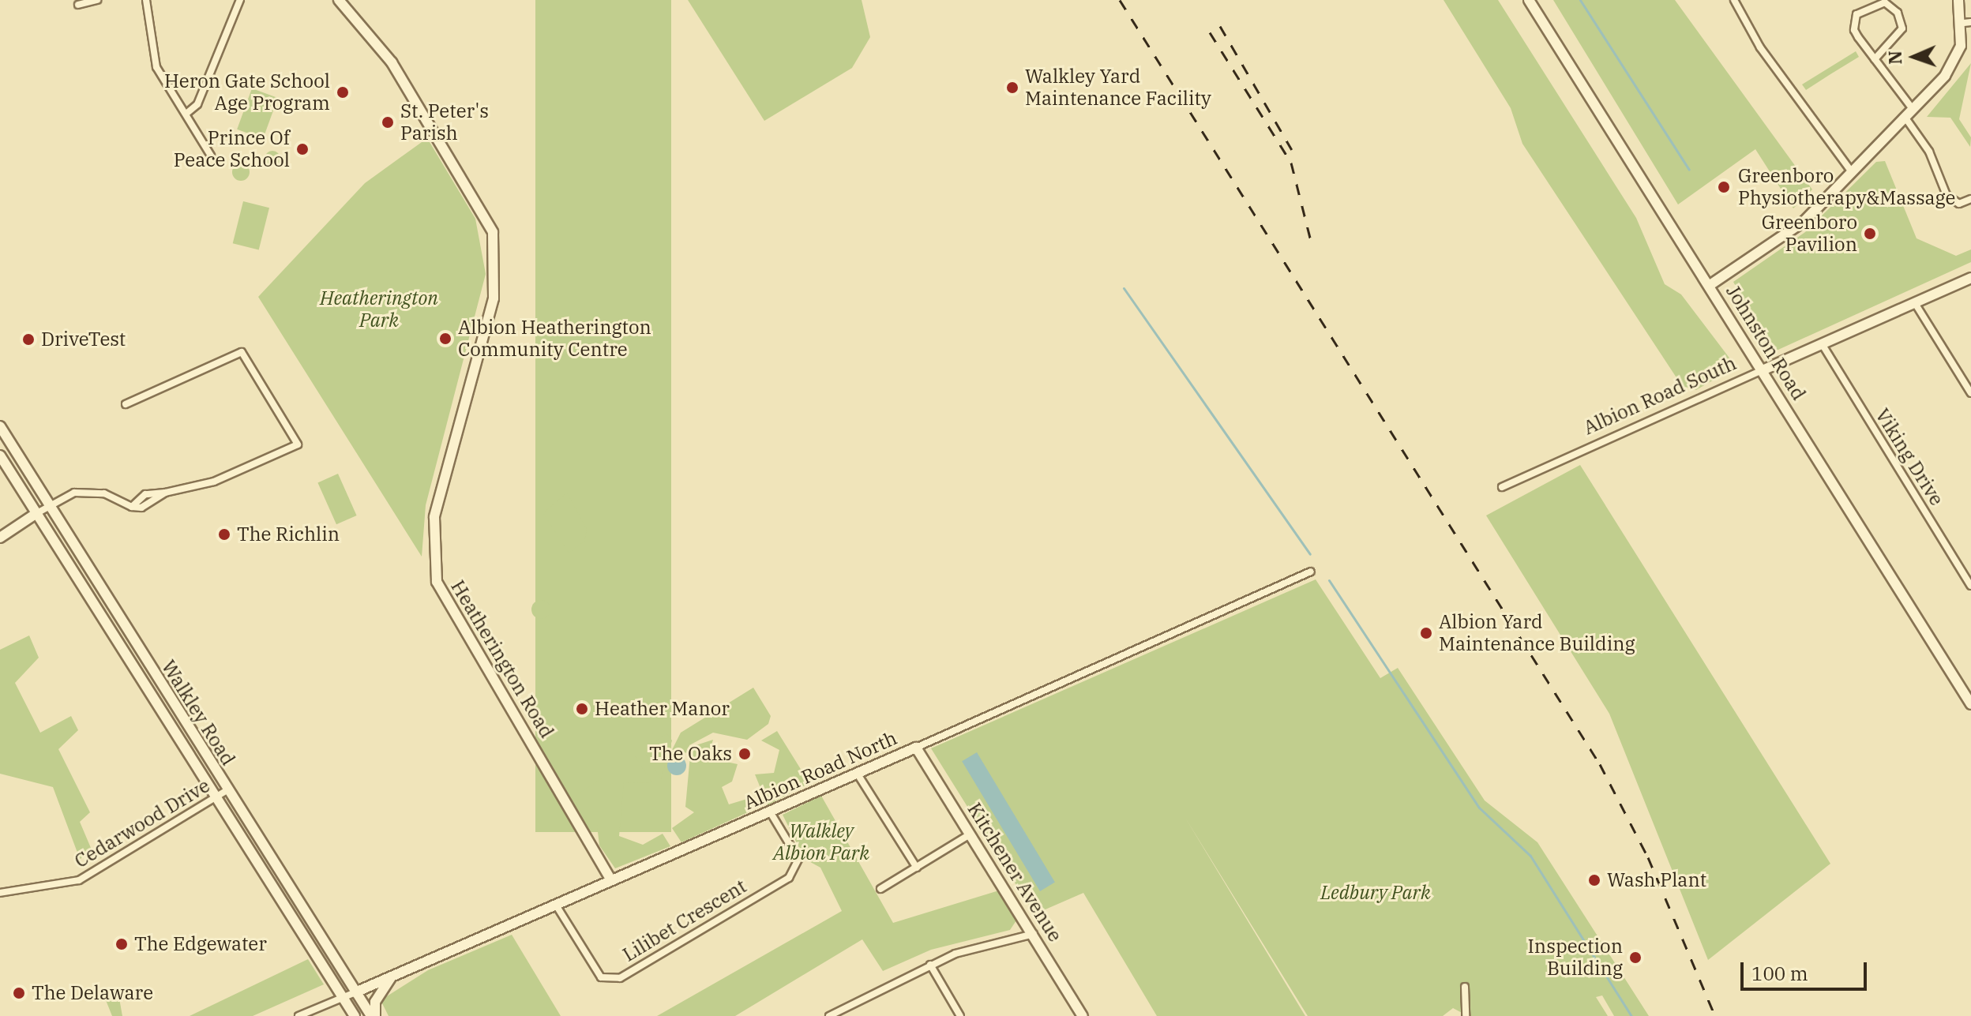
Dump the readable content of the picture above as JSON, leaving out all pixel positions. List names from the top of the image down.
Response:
{
  "streets": {
    "street": [
      "Johnston Road",
      "Albion Road South",
      "Viking Drive",
      "Heatherington Road",
      "Walkley Road",
      "Albion Road North",
      "Cedarwood Drive",
      "Kitchener Avenue",
      "Lilibet Crescent"
    ]
  },
  "crossings": [
    ["Johnston Road", "Albion Road South"],
    ["Albion Road South", "Viking Drive"],
    ["Heatherington Road", "Albion Road North"],
    ["Walkley Road", "Albion Road North"],
    ["Walkley Road", "Cedarwood Drive"],
    ["Albion Road North", "Kitchener Avenue"],
    ["Albion Road North", "Lilibet Crescent"]
  ],
  "parks": ["Heatherington Park", "Walkley Albion Park", "Ledbury Park"],
  "places": [
    "Walkley Yard Maintenance Facility",
    "Heron Gate School Age Program",
    "St. Peter's Parish",
    "Prince Of Peace School",
    "Greenboro Physiotherapy&Massage",
    "Greenboro Pavilion",
    "Albion Heatherington Community Centre",
    "DriveTest",
    "The Richlin",
    "Albion Yard Maintenance Building",
    "Heather Manor",
    "The Oaks",
    "Wash Plant",
    "The Edgewater",
    "Inspection Building",
    "The Delaware"
  ],
  "scale_bar": "100 m",
  "north": "left"
}
